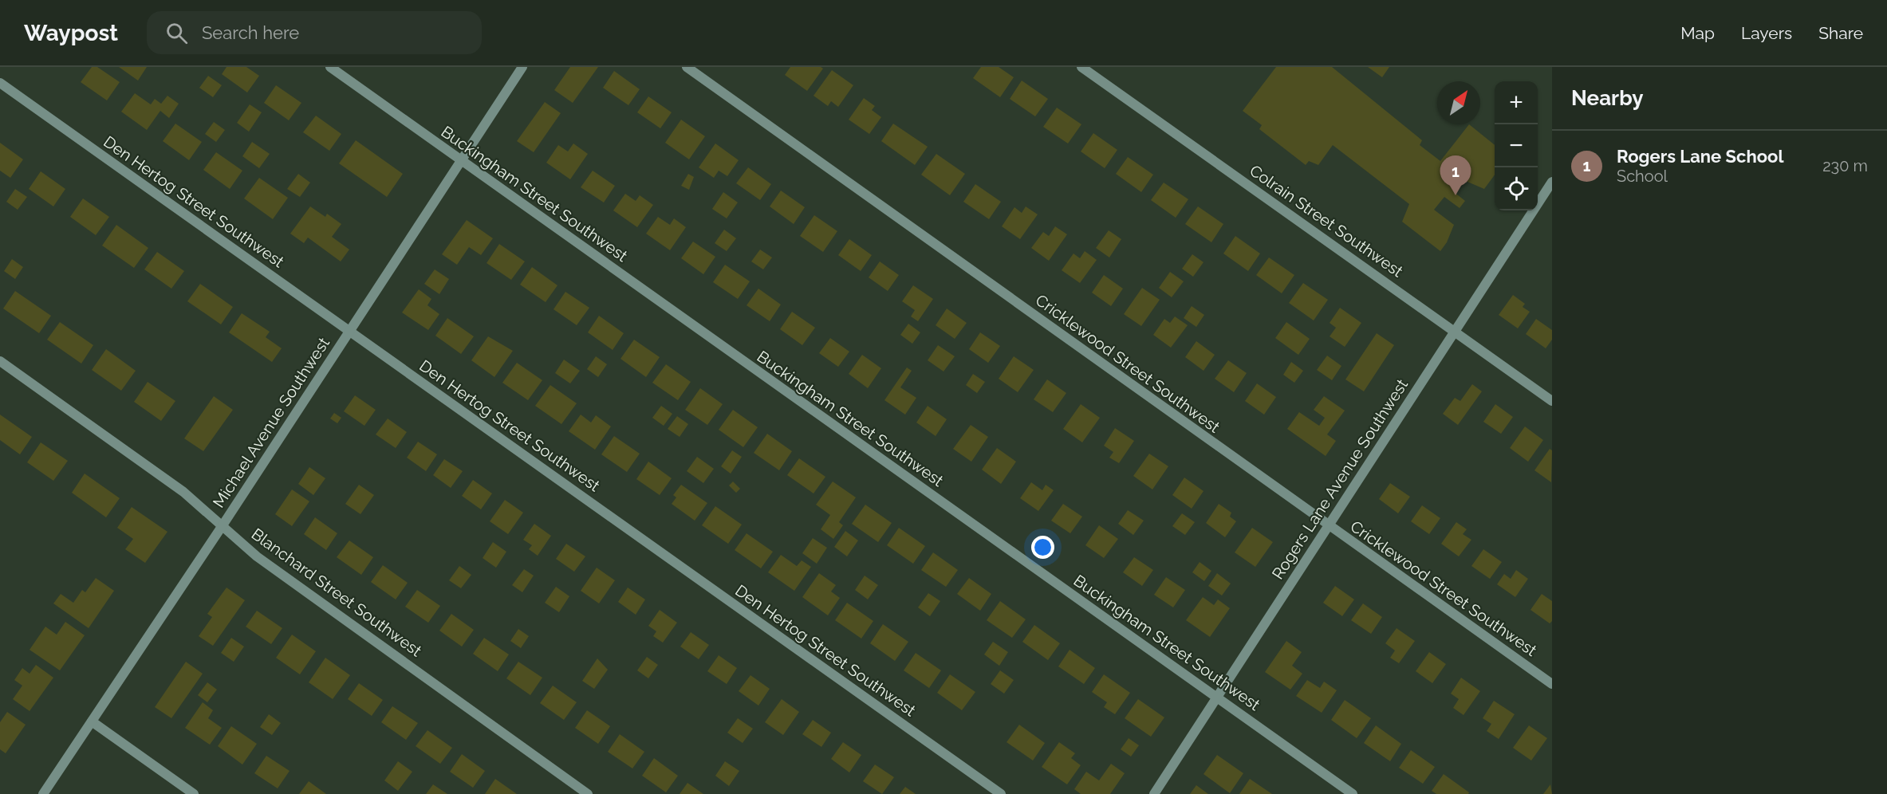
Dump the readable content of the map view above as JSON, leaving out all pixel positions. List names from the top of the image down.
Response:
{
  "streets": {
    "street": [
      "Buckingham Street Southwest",
      "Den Hertog Street Southwest",
      "Colrain Street Southwest",
      "Cricklewood Street Southwest",
      "Michael Avenue Southwest",
      "Rogers Lane Avenue Southwest",
      "Blanchard Street Southwest"
    ]
  },
  "crossings": [
    ["Buckingham Street Southwest", "Michael Avenue Southwest"],
    ["Buckingham Street Southwest", "Rogers Lane Avenue Southwest"],
    ["Den Hertog Street Southwest", "Michael Avenue Southwest"],
    ["Colrain Street Southwest", "Rogers Lane Avenue Southwest"],
    ["Cricklewood Street Southwest", "Rogers Lane Avenue Southwest"],
    ["Michael Avenue Southwest", "Blanchard Street Southwest"]
  ],
  "north": "top right",
  "page": {
    "header": "Waypost",
    "search": "Search here",
    "nav": ["Map", "Layers", "Share"],
    "heading": "Nearby",
    "map_buttons": ["+", "−"],
    "list": [
      {
        "mark": "1",
        "name": "Rogers Lane School",
        "note": "School",
        "value": "230 m"
      }
    ],
    "pins": "1"
  }
}
